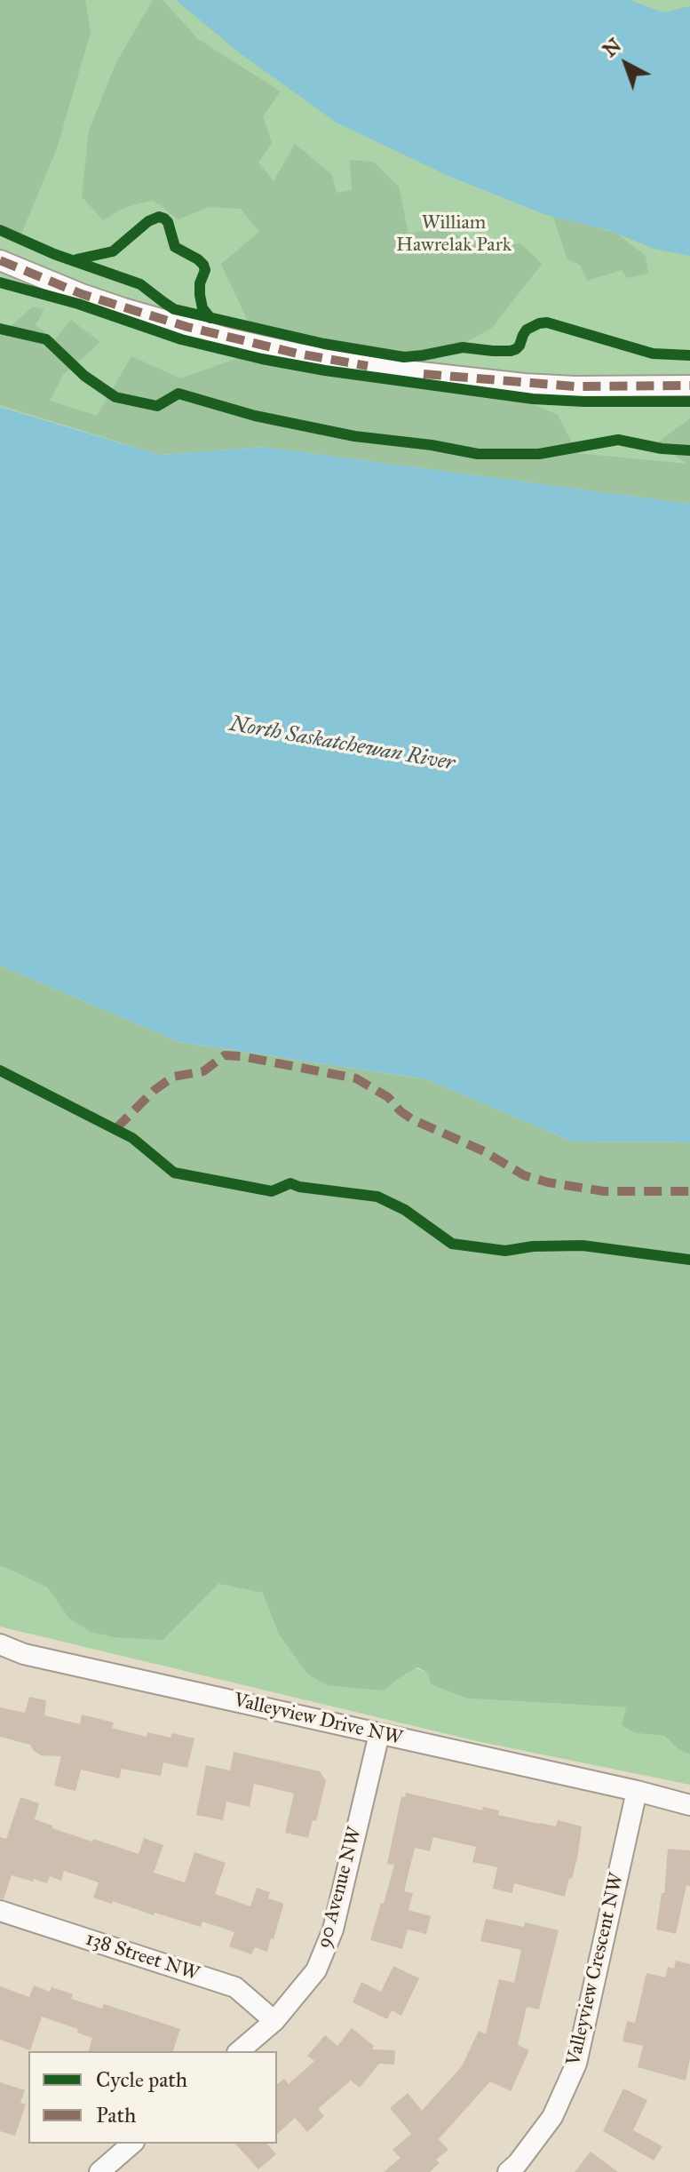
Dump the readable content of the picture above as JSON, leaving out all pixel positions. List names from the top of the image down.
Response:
{
  "streets": {
    "street": [
      "Valleyview Drive NW",
      "90 Avenue NW",
      "138 Street NW",
      "Valleyview Crescent NW"
    ]
  },
  "crossings": [
    ["Valleyview Drive NW", "90 Avenue NW"],
    ["Valleyview Drive NW", "Valleyview Crescent NW"],
    ["90 Avenue NW", "138 Street NW"]
  ],
  "water": ["North Saskatchewan River"],
  "parks": ["William Hawrelak Park"],
  "legend": ["Cycle path", "Path"],
  "north": "top left"
}
